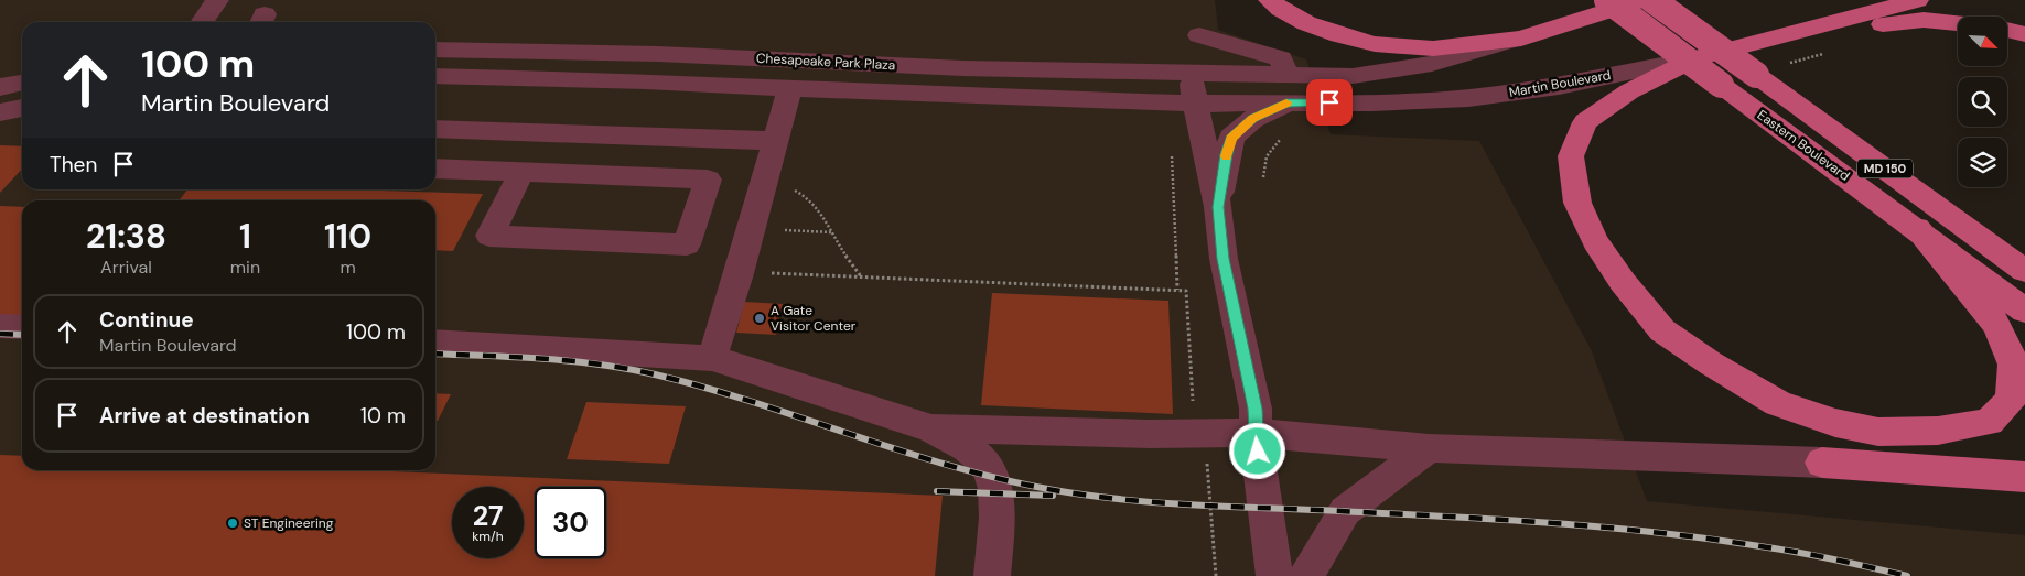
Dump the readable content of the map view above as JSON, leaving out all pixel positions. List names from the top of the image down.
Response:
{
  "streets": {
    "main road": ["Martin Boulevard", "Eastern Boulevard", "MD 150"],
    "street": ["Chesapeake Park Plaza"]
  },
  "crossings": [
    ["Chesapeake Park Plaza", "Martin Boulevard"]
  ],
  "places": ["A Gate Visitor Center", "ST Engineering"],
  "north": "bottom right",
  "page": {
    "turn": ["100 m", "Martin Boulevard"],
    "then": "Then",
    "eta": [
      "21:38",
      "Arrival",
      "1",
      "min",
      "110",
      "m"
    ],
    "list": [
      {
        "name": "Continue",
        "note": "Martin Boulevard",
        "value": "100 m"
      },
      {
        "name": "Arrive at destination",
        "value": "10 m"
      }
    ],
    "speed": "27 km/h",
    "limit": "30"
  }
}
